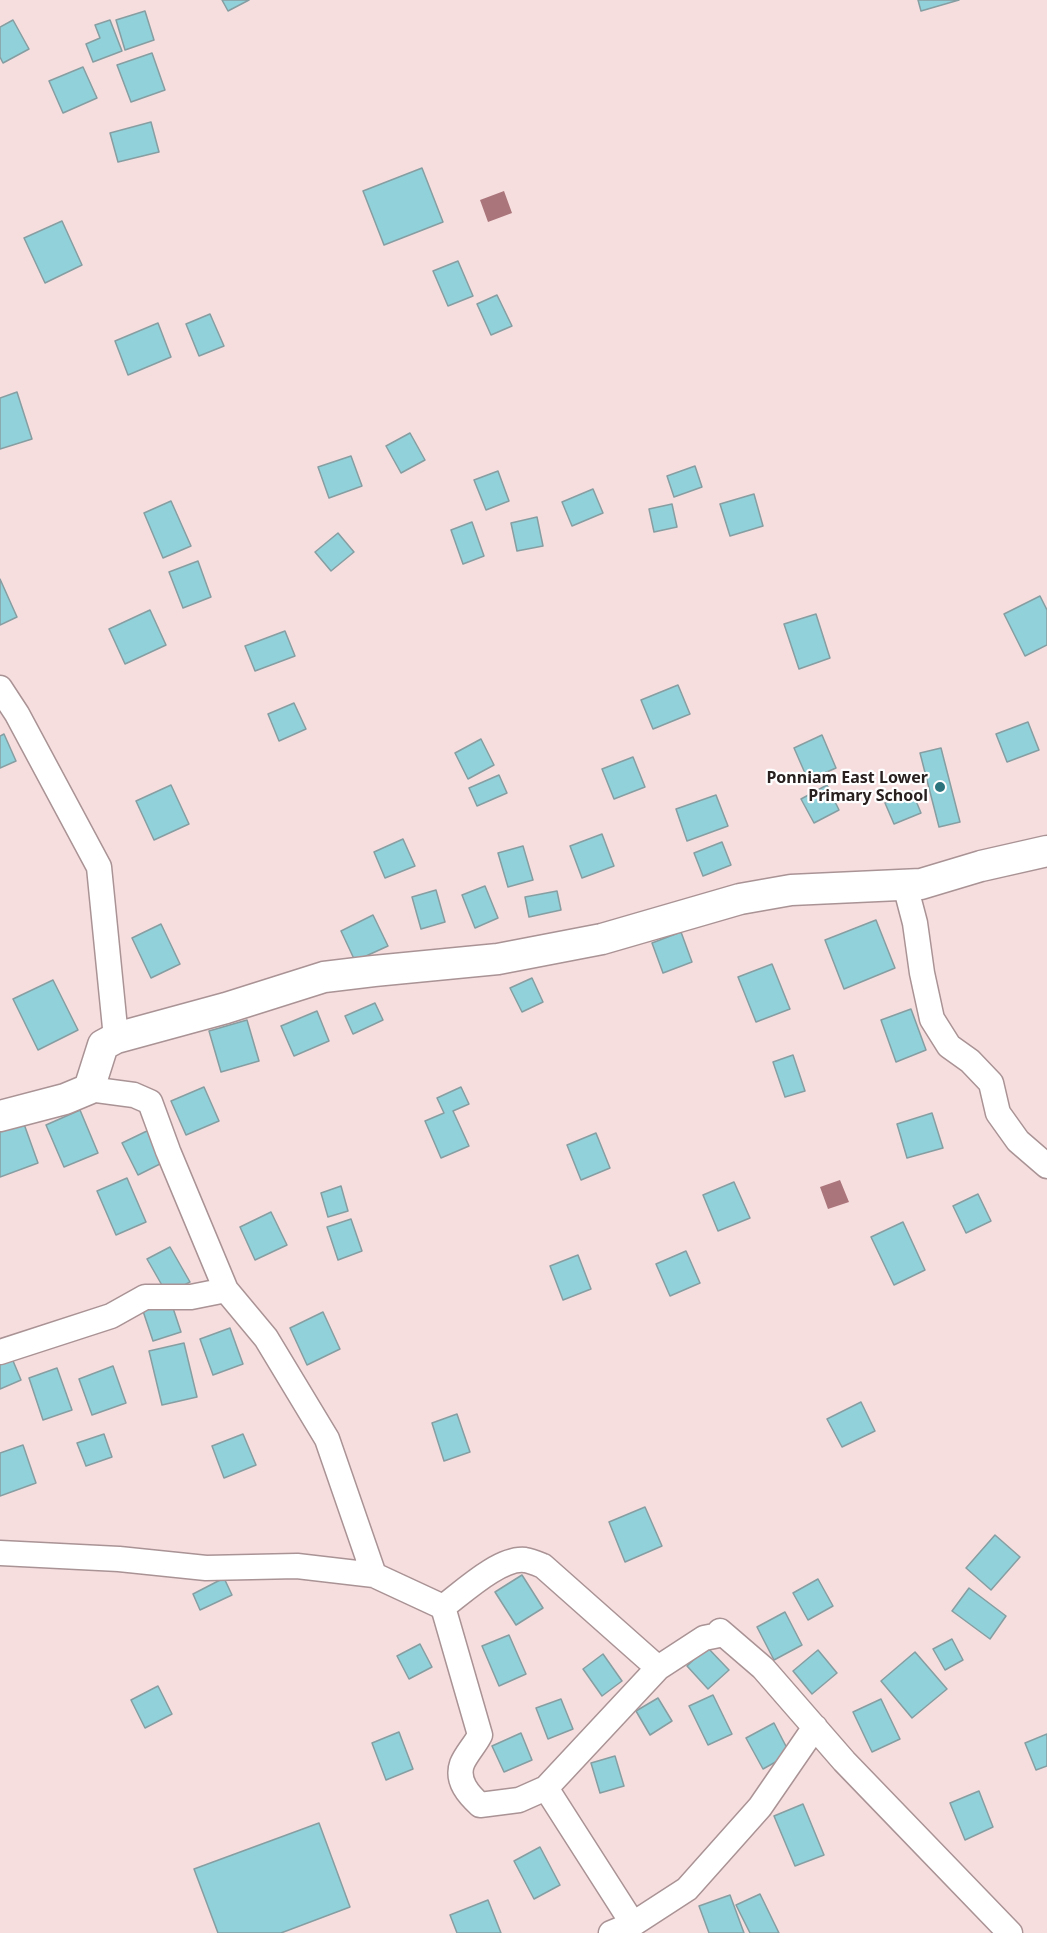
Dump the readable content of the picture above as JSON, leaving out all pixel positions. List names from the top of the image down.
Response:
{
  "places": ["Ponniam East Lower Primary School"]
}
